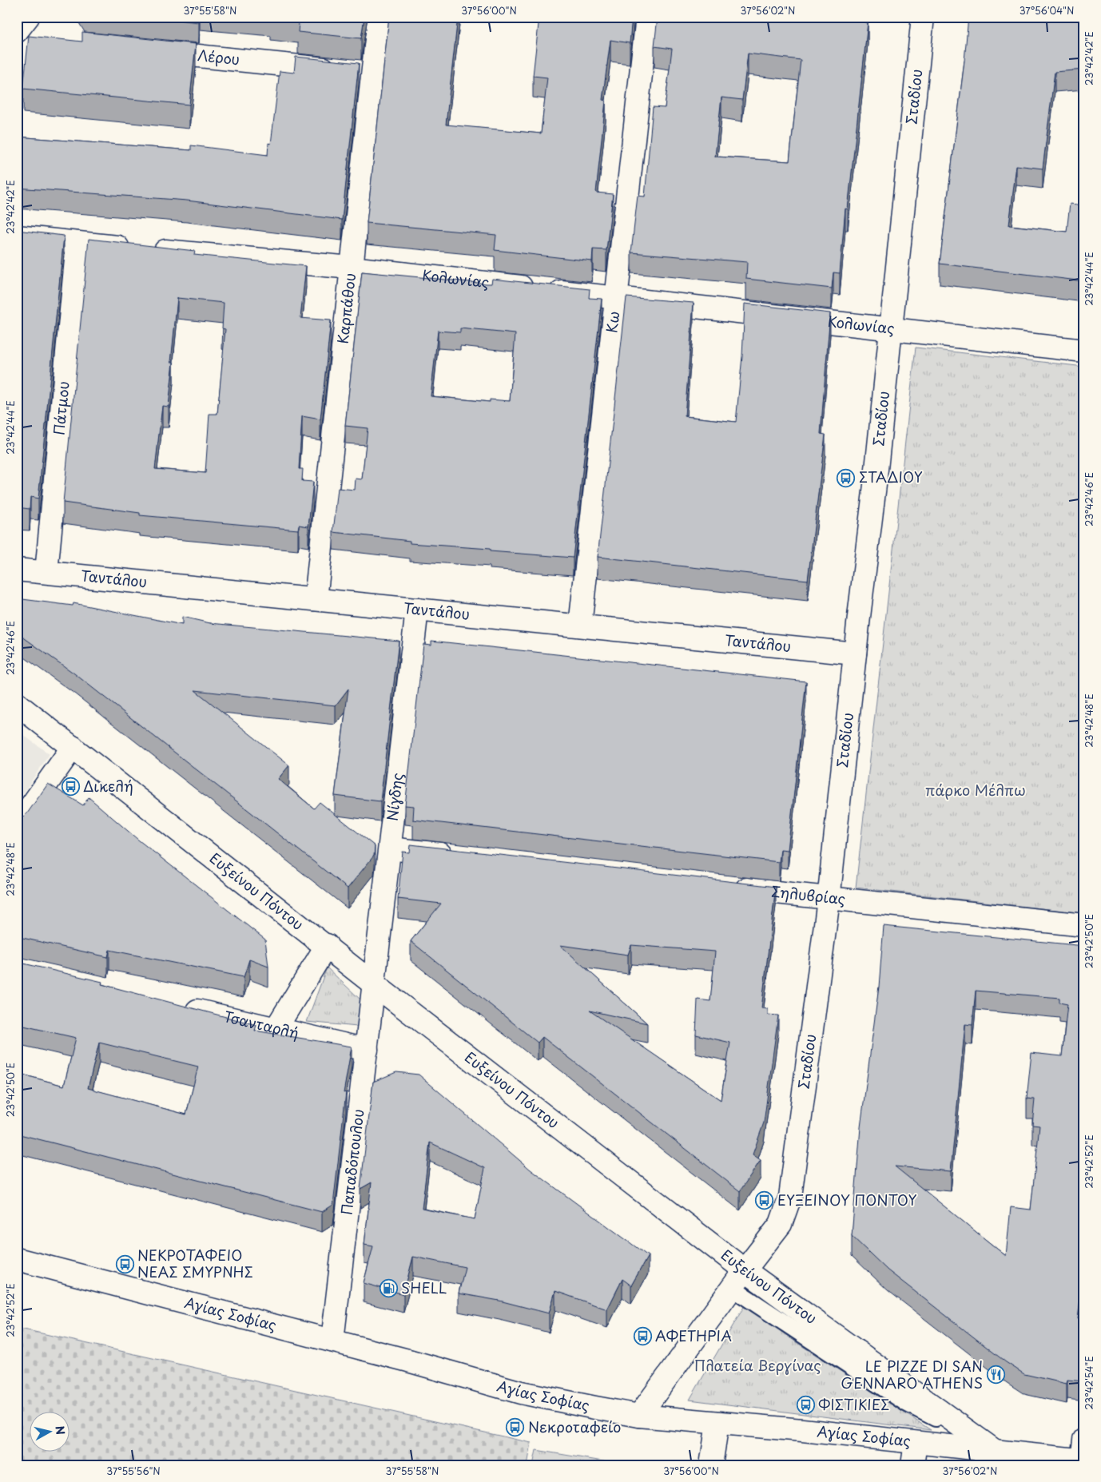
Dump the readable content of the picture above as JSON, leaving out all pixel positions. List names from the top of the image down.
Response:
{
  "streets": {
    "street": [
      "Λέρου",
      "Σταδίου",
      "Κολωνίας",
      "Καρπάθου",
      "Κω",
      "Πάτμου",
      "Ταντάλου",
      "Νίγδης",
      "Ευξείνου Πόντου",
      "Σηλυβρίας",
      "Τσανταρλή",
      "Παπαδόπουλου",
      "Αγίας Σοφίας"
    ]
  },
  "crossings": [
    ["Λέρου", "Καρπάθου"],
    ["Σταδίου", "Κολωνίας"],
    ["Σταδίου", "Ταντάλου"],
    ["Σταδίου", "Ευξείνου Πόντου"],
    ["Σταδίου", "Σηλυβρίας"],
    ["Σταδίου", "Αγίας Σοφίας"],
    ["Κολωνίας", "Καρπάθου"],
    ["Κολωνίας", "Κω"],
    ["Κολωνίας", "Πάτμου"],
    ["Καρπάθου", "Ταντάλου"],
    ["Κω", "Ταντάλου"],
    ["Πάτμου", "Ταντάλου"],
    ["Ταντάλου", "Νίγδης"],
    ["Νίγδης", "Ευξείνου Πόντου"],
    ["Νίγδης", "Παπαδόπουλου"],
    ["Ευξείνου Πόντου", "Παπαδόπουλου"],
    ["Ευξείνου Πόντου", "Αγίας Σοφίας"],
    ["Τσανταρλή", "Παπαδόπουλου"],
    ["Παπαδόπουλου", "Αγίας Σοφίας"]
  ],
  "parks": ["πάρκο Μέλπω", "Πλατεία Βεργίνας"],
  "places": {
    "bus stop": [
      "ΣΤΑΔΙΟΥ",
      "Δικελή",
      "ΕΥΞΕΙΝΟΥ ΠΟΝΤΟΥ",
      "ΝΕΚΡΟΤΑΦΕΙΟ ΝΕΑΣ ΣΜΥΡΝΗΣ",
      "ΑΦΕΤΗΡΙΑ",
      "ΦΙΣΤΙΚΙΕΣ",
      "Νεκροταφείο"
    ],
    "fuel station": ["SHELL"],
    "restaurant": ["LE PIZZE DI SAN GENNARO ATHENS"]
  },
  "north": "right",
  "coordinates": [
    "37°55'58\"N",
    "37°56'00\"N",
    "37°56'02\"N",
    "37°56'04\"N",
    "23°42'42\"E",
    "23°42'44\"E",
    "23°42'46\"E",
    "23°42'48\"E",
    "23°42'50\"E",
    "23°42'52\"E",
    "23°42'54\"E",
    "37°55'56\"N"
  ]
}
